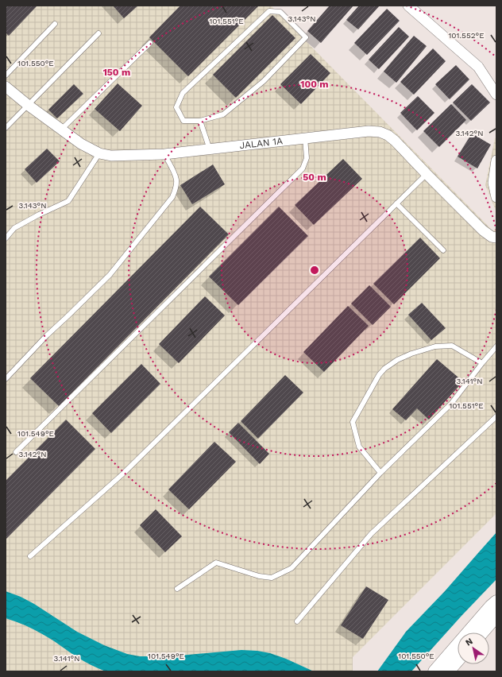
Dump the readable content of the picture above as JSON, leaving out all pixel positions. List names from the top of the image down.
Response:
{
  "streets": {
    "street": ["JALAN 1A"]
  },
  "north": "top left",
  "coordinates": [
    "3.143°N",
    "101.551°E",
    "101.552°E",
    "101.550°E",
    "3.142°N",
    "3.141°N",
    "101.549°E"
  ],
  "rings": ["150 m", "100 m", "50 m"]
}
